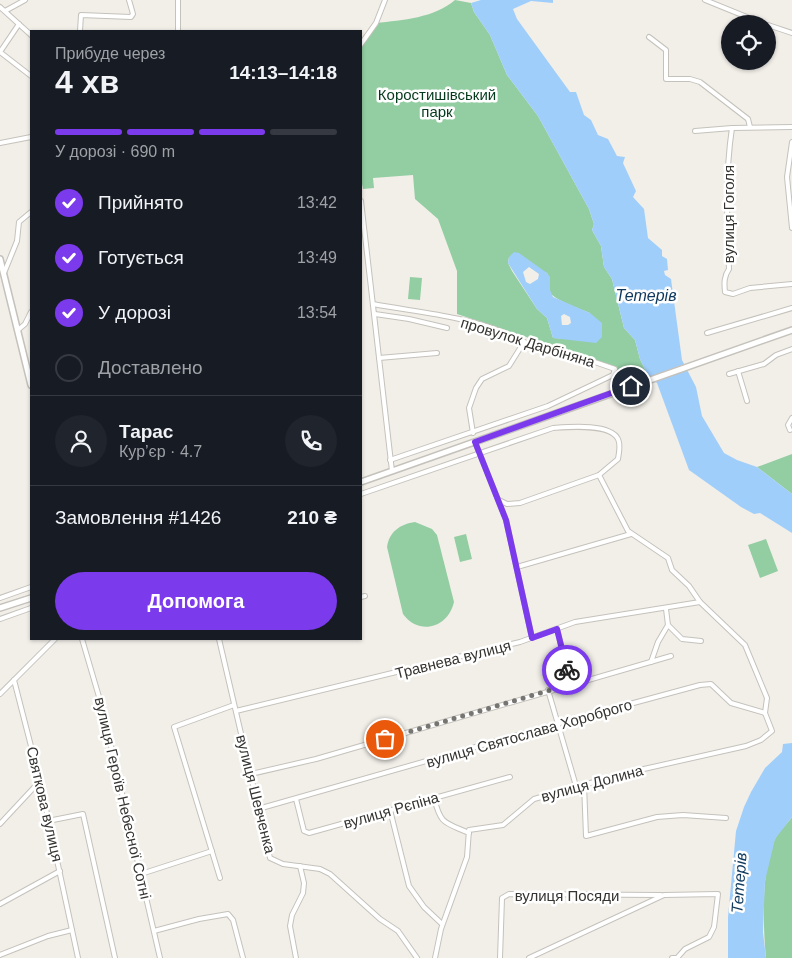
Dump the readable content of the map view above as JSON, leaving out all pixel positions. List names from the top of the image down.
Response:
{
  "streets": {
    "street": [
      "вулиця Гоголя",
      "провулок Дарбіняна",
      "Травнева вулиця",
      "вулиця Святослава Хороброго",
      "вулиця Долина",
      "вулиця Шевченка",
      "вулиця Героїв Небесної Сотні",
      "Святкова вулиця",
      "вулиця Рєпіна",
      "вулиця Посяди"
    ]
  },
  "crossings": [
    ["Травнева вулиця", "вулиця Шевченка"],
    ["вулиця Святослава Хороброго", "вулиця Долина"],
    ["вулиця Святослава Хороброго", "вулиця Шевченка"],
    ["вулиця Святослава Хороброго", "вулиця Рєпіна"]
  ],
  "water": ["Тетерів"],
  "parks": ["Коростишівський парк"],
  "page": {
    "heading": ["4 хв", "Прибуде через", "14:13–14:18"],
    "panel": [
      "Тарас",
      "Кур’єр · 4.7",
      "Замовлення #1426",
      "210 ₴"
    ],
    "bar": "У дорозі · 690 m",
    "list": [
      ["Прийнято", "13:42"],
      ["Готується", "13:49"],
      ["У дорозі", "13:54"],
      "Доставлено"
    ],
    "buttons": "Допомога"
  }
}
